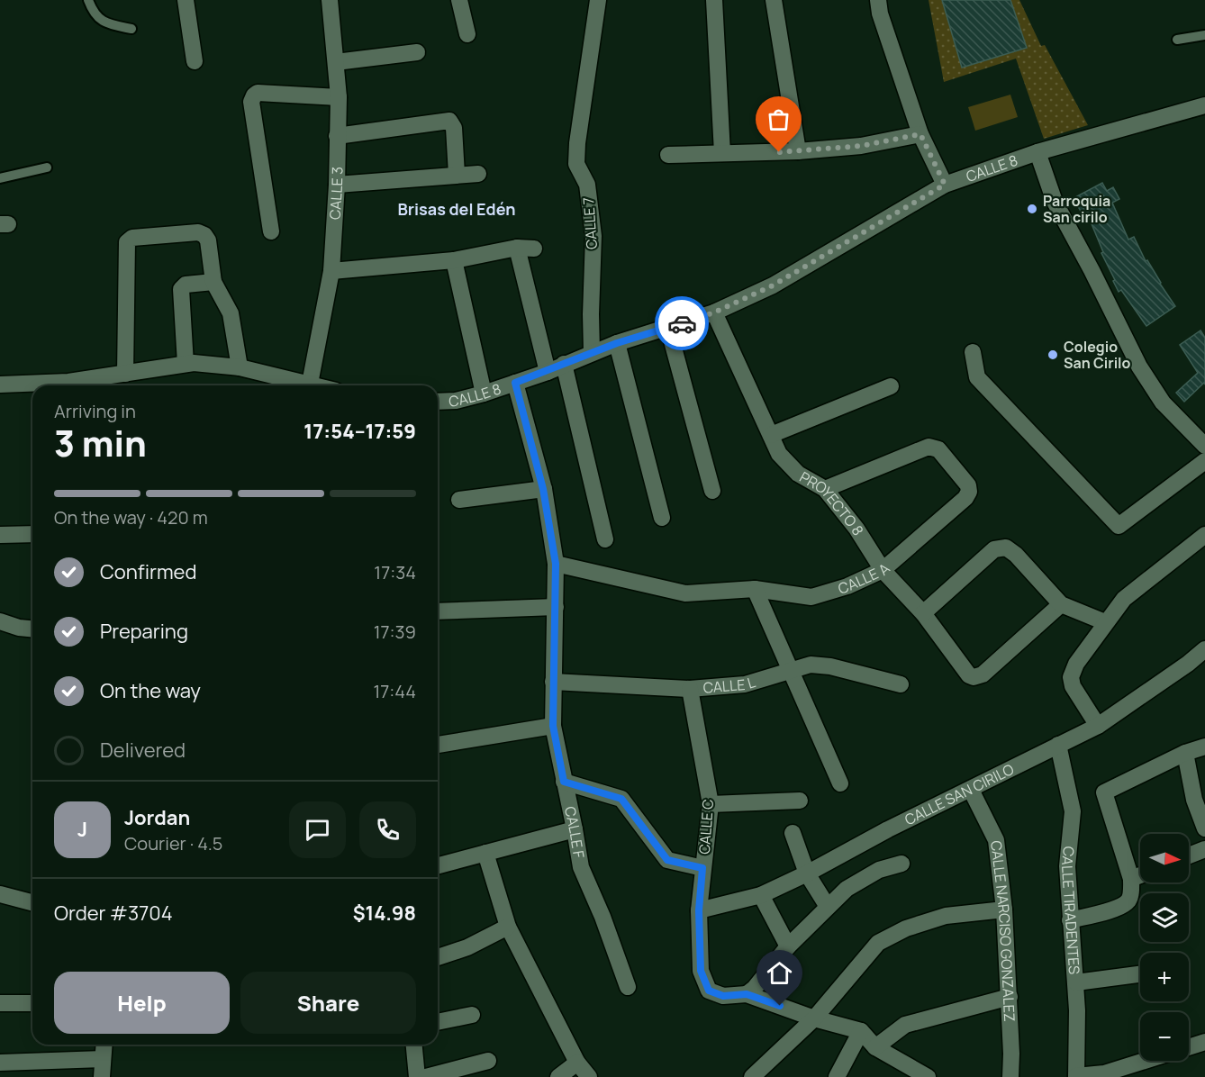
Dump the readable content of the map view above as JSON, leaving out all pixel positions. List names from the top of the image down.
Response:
{
  "streets": {
    "street": [
      "CALLE 8",
      "CALLE 3",
      "CALLE 7",
      "PROYECTO 8",
      "CALLE A",
      "CALLE L",
      "CALLE SAN CIRILO",
      "CALLE C",
      "CALLE F",
      "CALLE TIRADENTES",
      "CALLE NARCISO GONZALEZ"
    ]
  },
  "crossings": [
    ["CALLE 8", "CALLE 7"],
    ["CALLE 8", "PROYECTO 8"],
    ["CALLE 8", "CALLE F"],
    ["PROYECTO 8", "CALLE A"],
    ["CALLE A", "CALLE F"],
    ["CALLE L", "CALLE C"],
    ["CALLE L", "CALLE F"],
    ["CALLE SAN CIRILO", "CALLE C"],
    ["CALLE SAN CIRILO", "CALLE TIRADENTES"],
    ["CALLE SAN CIRILO", "CALLE NARCISO GONZALEZ"]
  ],
  "districts": ["Brisas del Edén"],
  "places": ["Parroquia San cirilo", "Colegio San Cirilo"],
  "north": "right",
  "page": {
    "heading": ["3 min", "Arriving in", "17:54–17:59"],
    "panel": [
      "Jordan",
      "Courier · 4.5",
      "Order #3704",
      "$14.98"
    ],
    "bar": "On the way · 420 m",
    "list": [
      ["Confirmed", "17:34"],
      ["Preparing", "17:39"],
      ["On the way", "17:44"],
      "Delivered"
    ],
    "round": "J",
    "map_buttons": ["+", "−"],
    "buttons": ["Help", "Share"]
  }
}
